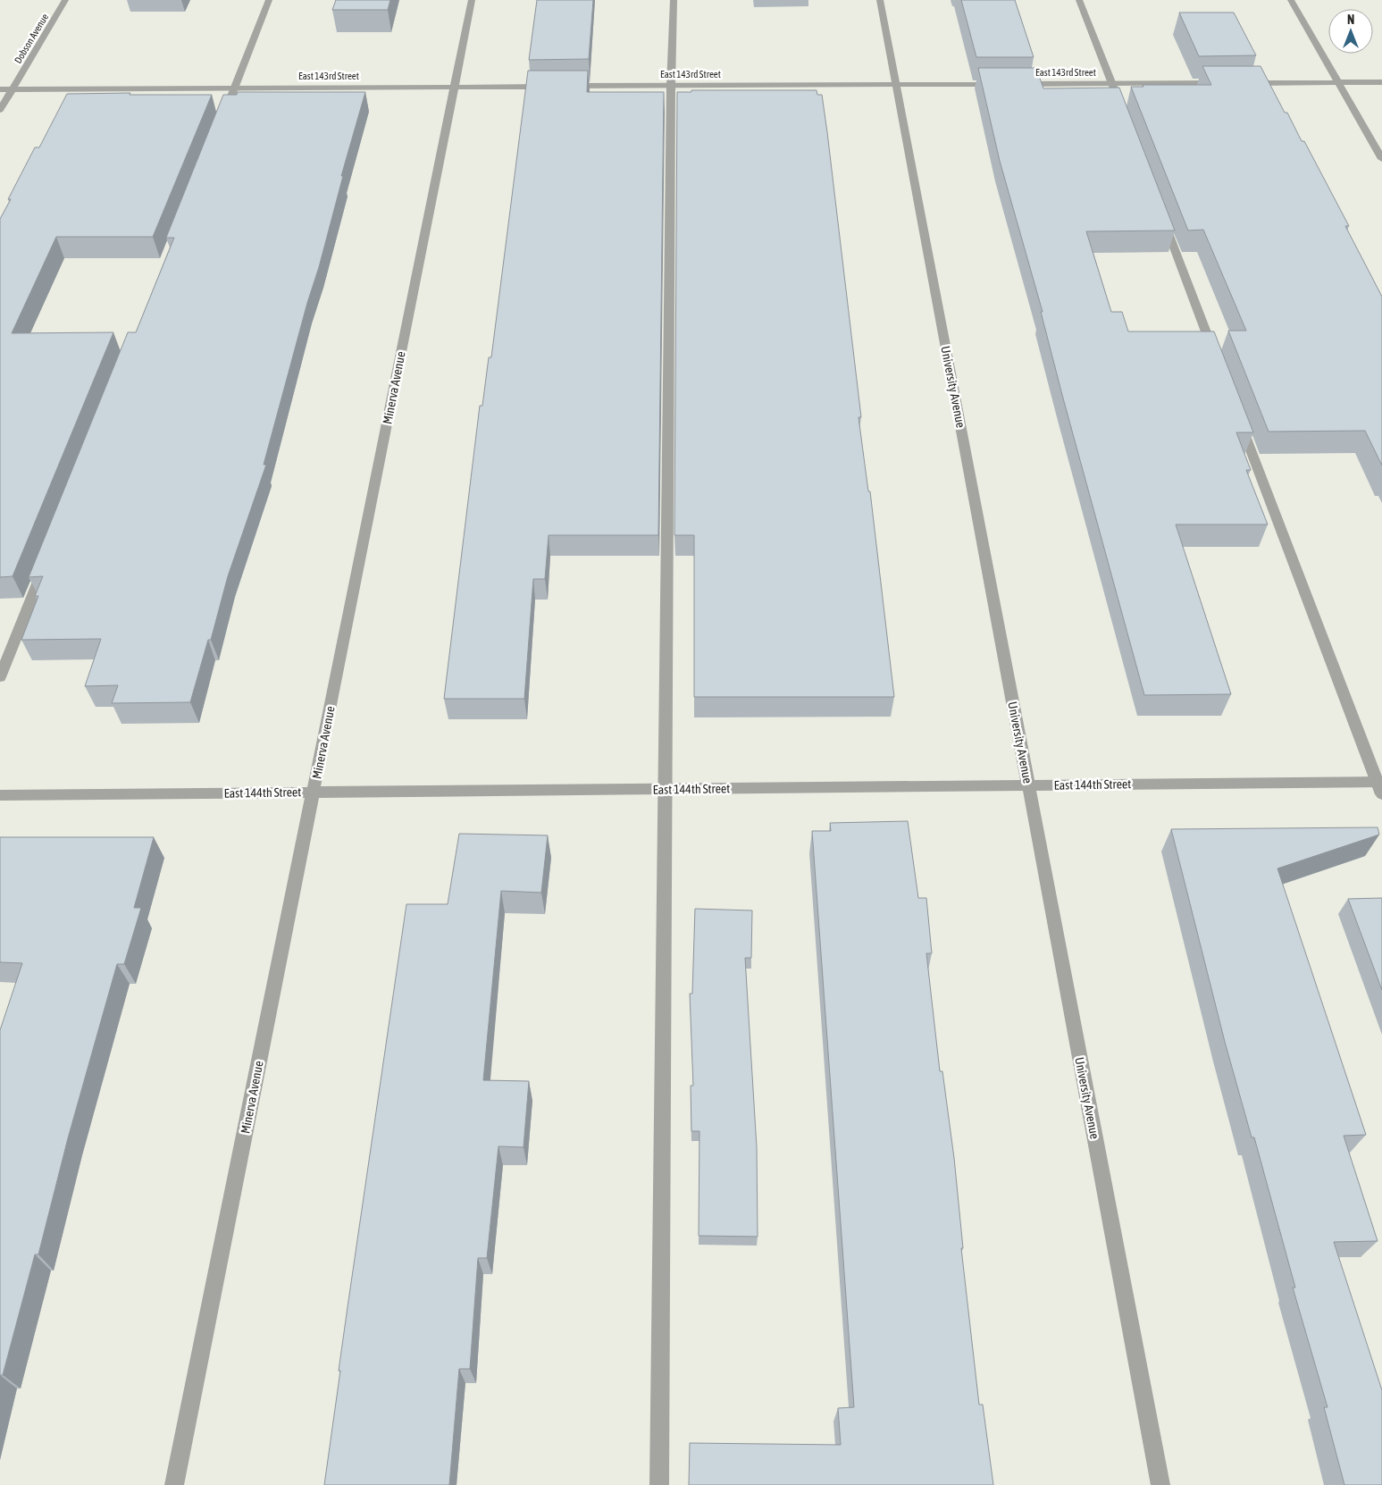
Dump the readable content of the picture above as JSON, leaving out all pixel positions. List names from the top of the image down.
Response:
{
  "streets": {
    "street": [
      "Dobson Avenue",
      "East 143rd Street",
      "University Avenue",
      "Minerva Avenue",
      "East 144th Street"
    ]
  },
  "crossings": [
    ["Dobson Avenue", "East 143rd Street"],
    ["East 143rd Street", "University Avenue"],
    ["East 143rd Street", "Minerva Avenue"],
    ["University Avenue", "East 144th Street"],
    ["Minerva Avenue", "East 144th Street"]
  ],
  "north": "top"
}
